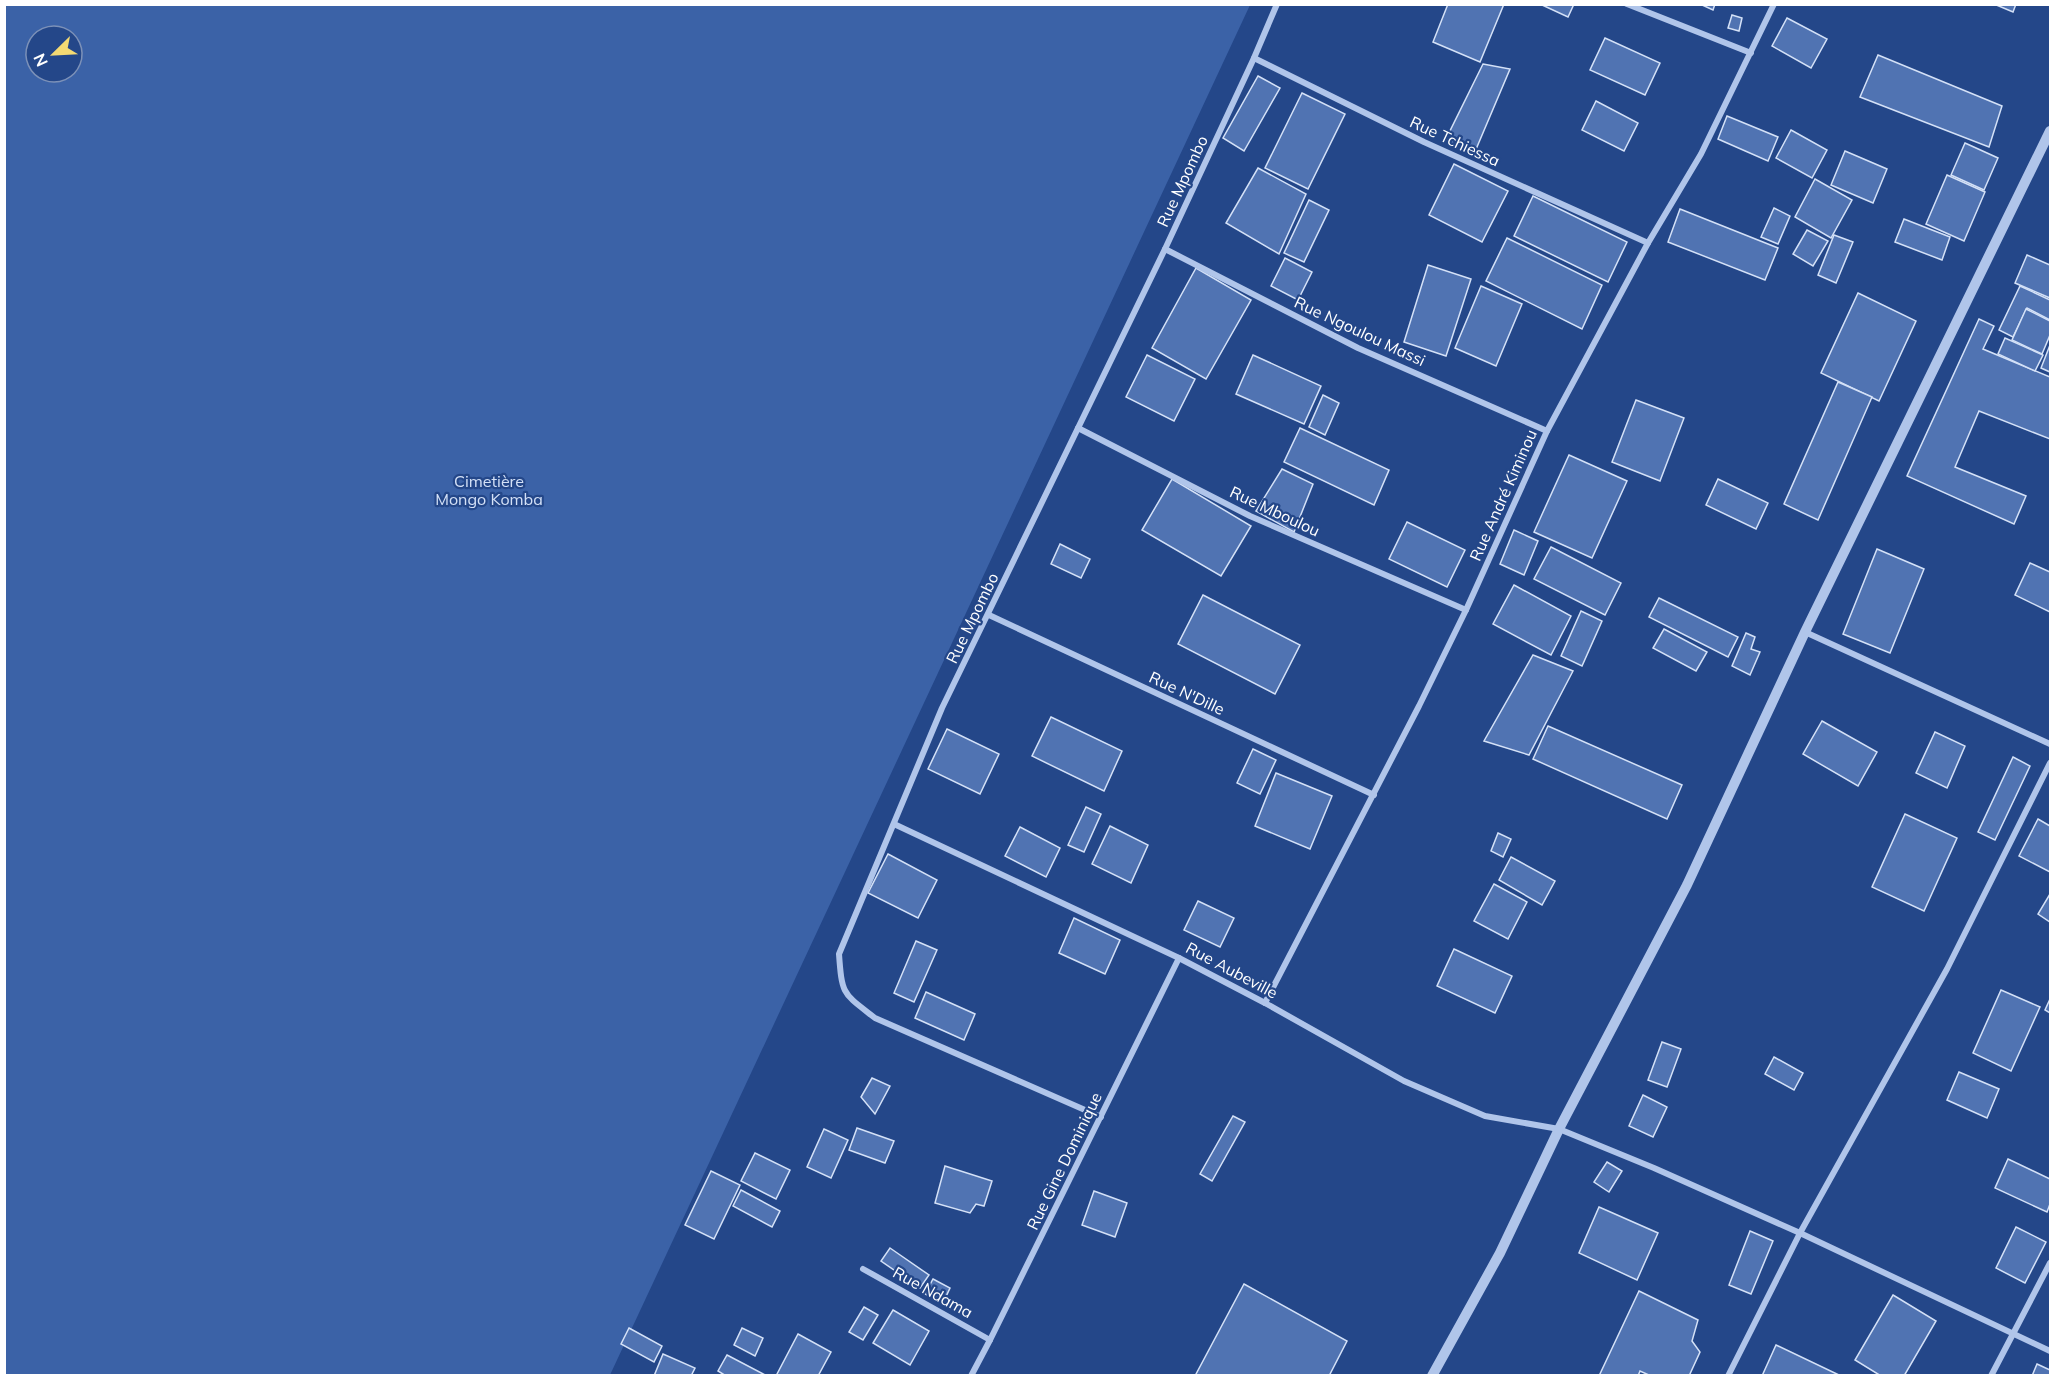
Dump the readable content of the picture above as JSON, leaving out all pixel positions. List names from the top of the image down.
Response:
{
  "streets": {
    "street": [
      "Rue Tchiessa",
      "Rue Mpombo",
      "Rue Ngoulou Massi",
      "Rue André Kiminou",
      "Rue Mboulou",
      "Rue N'Dille",
      "Rue Aubeville",
      "Rue Gine Dominique",
      "Rue Ndama"
    ]
  },
  "crossings": [
    ["Rue Tchiessa", "Rue Mpombo"],
    ["Rue Tchiessa", "Rue André Kiminou"],
    ["Rue Mpombo", "Rue Ngoulou Massi"],
    ["Rue Mpombo", "Rue Mboulou"],
    ["Rue Mpombo", "Rue N'Dille"],
    ["Rue Mpombo", "Rue Aubeville"],
    ["Rue Mpombo", "Rue Gine Dominique"],
    ["Rue Ngoulou Massi", "Rue André Kiminou"],
    ["Rue André Kiminou", "Rue Mboulou"],
    ["Rue André Kiminou", "Rue N'Dille"],
    ["Rue André Kiminou", "Rue Aubeville"],
    ["Rue Aubeville", "Rue Gine Dominique"],
    ["Rue Gine Dominique", "Rue Ndama"]
  ],
  "parks": ["Cimetière Mongo Komba"],
  "north": "bottom left"
}
